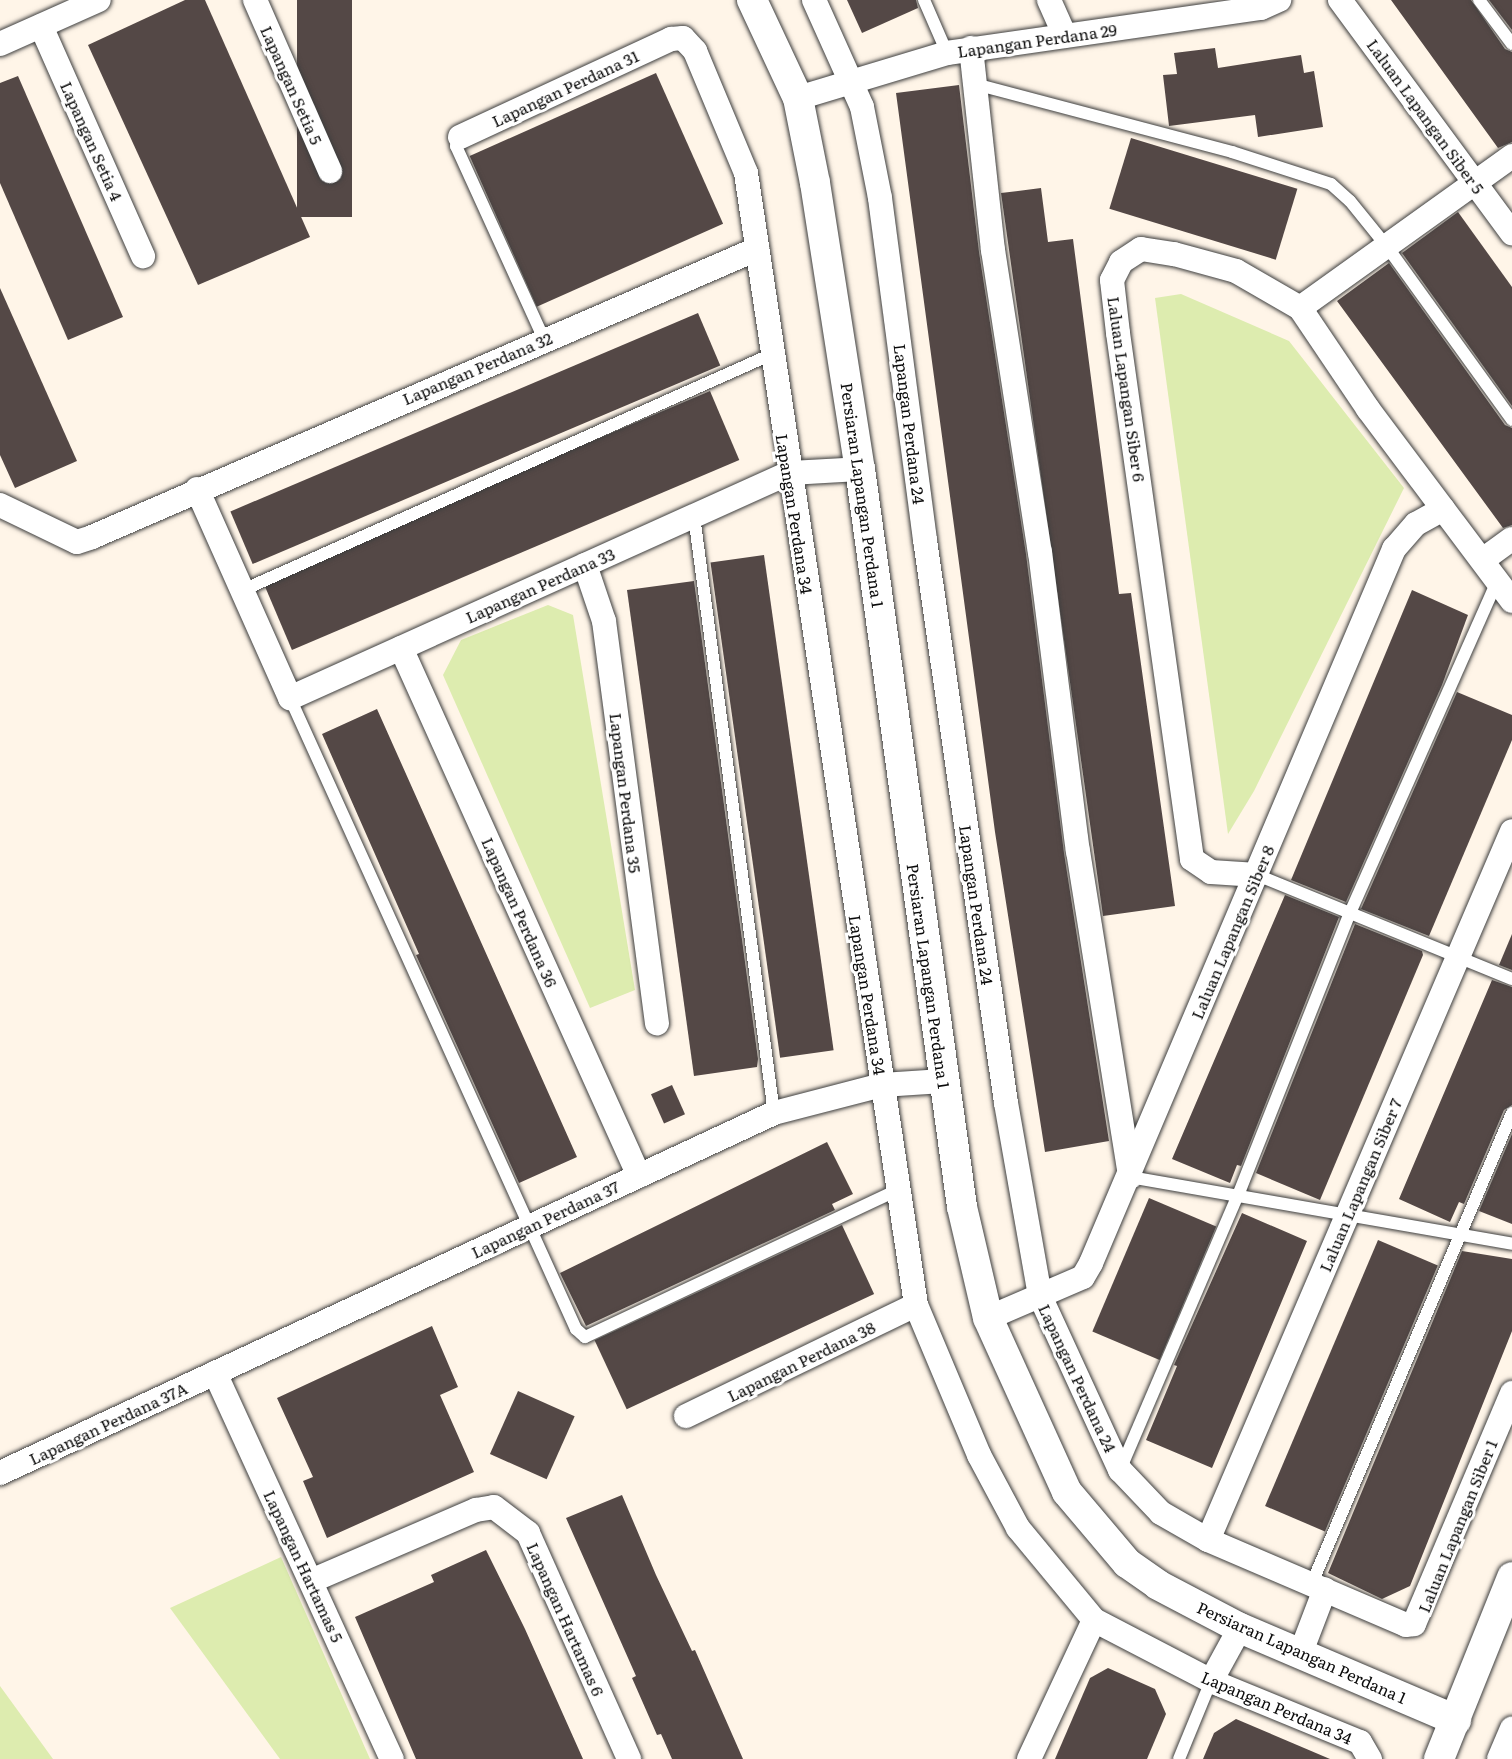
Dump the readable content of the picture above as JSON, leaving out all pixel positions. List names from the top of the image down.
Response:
{
  "streets": {
    "street": [
      "Lapangan Perdana 29",
      "Lapangan Setia 5",
      "Lapangan Perdana 31",
      "Laluan Lapangan Siber 5",
      "Lapangan Setia 4",
      "Lapangan Perdana 32",
      "Laluan Lapangan Siber 6",
      "Lapangan Perdana 24",
      "Persiaran Lapangan Perdana 1",
      "Lapangan Perdana 34",
      "Lapangan Perdana 33",
      "Lapangan Perdana 35",
      "Lapangan Perdana 36",
      "Laluan Lapangan Siber 8",
      "Laluan Lapangan Siber 7",
      "Lapangan Perdana 37",
      "Lapangan Perdana 38",
      "Lapangan Perdana 37A",
      "Laluan Lapangan Siber 1",
      "Lapangan Hartamas 5",
      "Lapangan Hartamas 6"
    ]
  },
  "crossings": [
    ["Lapangan Perdana 29", "Lapangan Perdana 24"],
    ["Lapangan Perdana 29", "Persiaran Lapangan Perdana 1"],
    ["Lapangan Perdana 31", "Lapangan Perdana 34"],
    ["Lapangan Perdana 32", "Lapangan Perdana 34"],
    ["Laluan Lapangan Siber 6", "Laluan Lapangan Siber 8"],
    ["Lapangan Perdana 24", "Laluan Lapangan Siber 8"],
    ["Lapangan Perdana 24", "Laluan Lapangan Siber 7"],
    ["Lapangan Perdana 24", "Laluan Lapangan Siber 1"],
    ["Persiaran Lapangan Perdana 1", "Lapangan Perdana 33"],
    ["Persiaran Lapangan Perdana 1", "Laluan Lapangan Siber 8"],
    ["Persiaran Lapangan Perdana 1", "Lapangan Perdana 37"],
    ["Lapangan Perdana 34", "Lapangan Perdana 33"],
    ["Lapangan Perdana 34", "Lapangan Perdana 37"],
    ["Lapangan Perdana 34", "Lapangan Perdana 38"],
    ["Lapangan Perdana 33", "Lapangan Perdana 35"],
    ["Lapangan Perdana 33", "Lapangan Perdana 36"],
    ["Lapangan Perdana 36", "Lapangan Perdana 37"],
    ["Lapangan Perdana 37", "Lapangan Perdana 37A"],
    ["Lapangan Perdana 37", "Lapangan Hartamas 5"],
    ["Lapangan Perdana 37A", "Lapangan Hartamas 5"],
    ["Lapangan Hartamas 5", "Lapangan Hartamas 6"]
  ]
}
